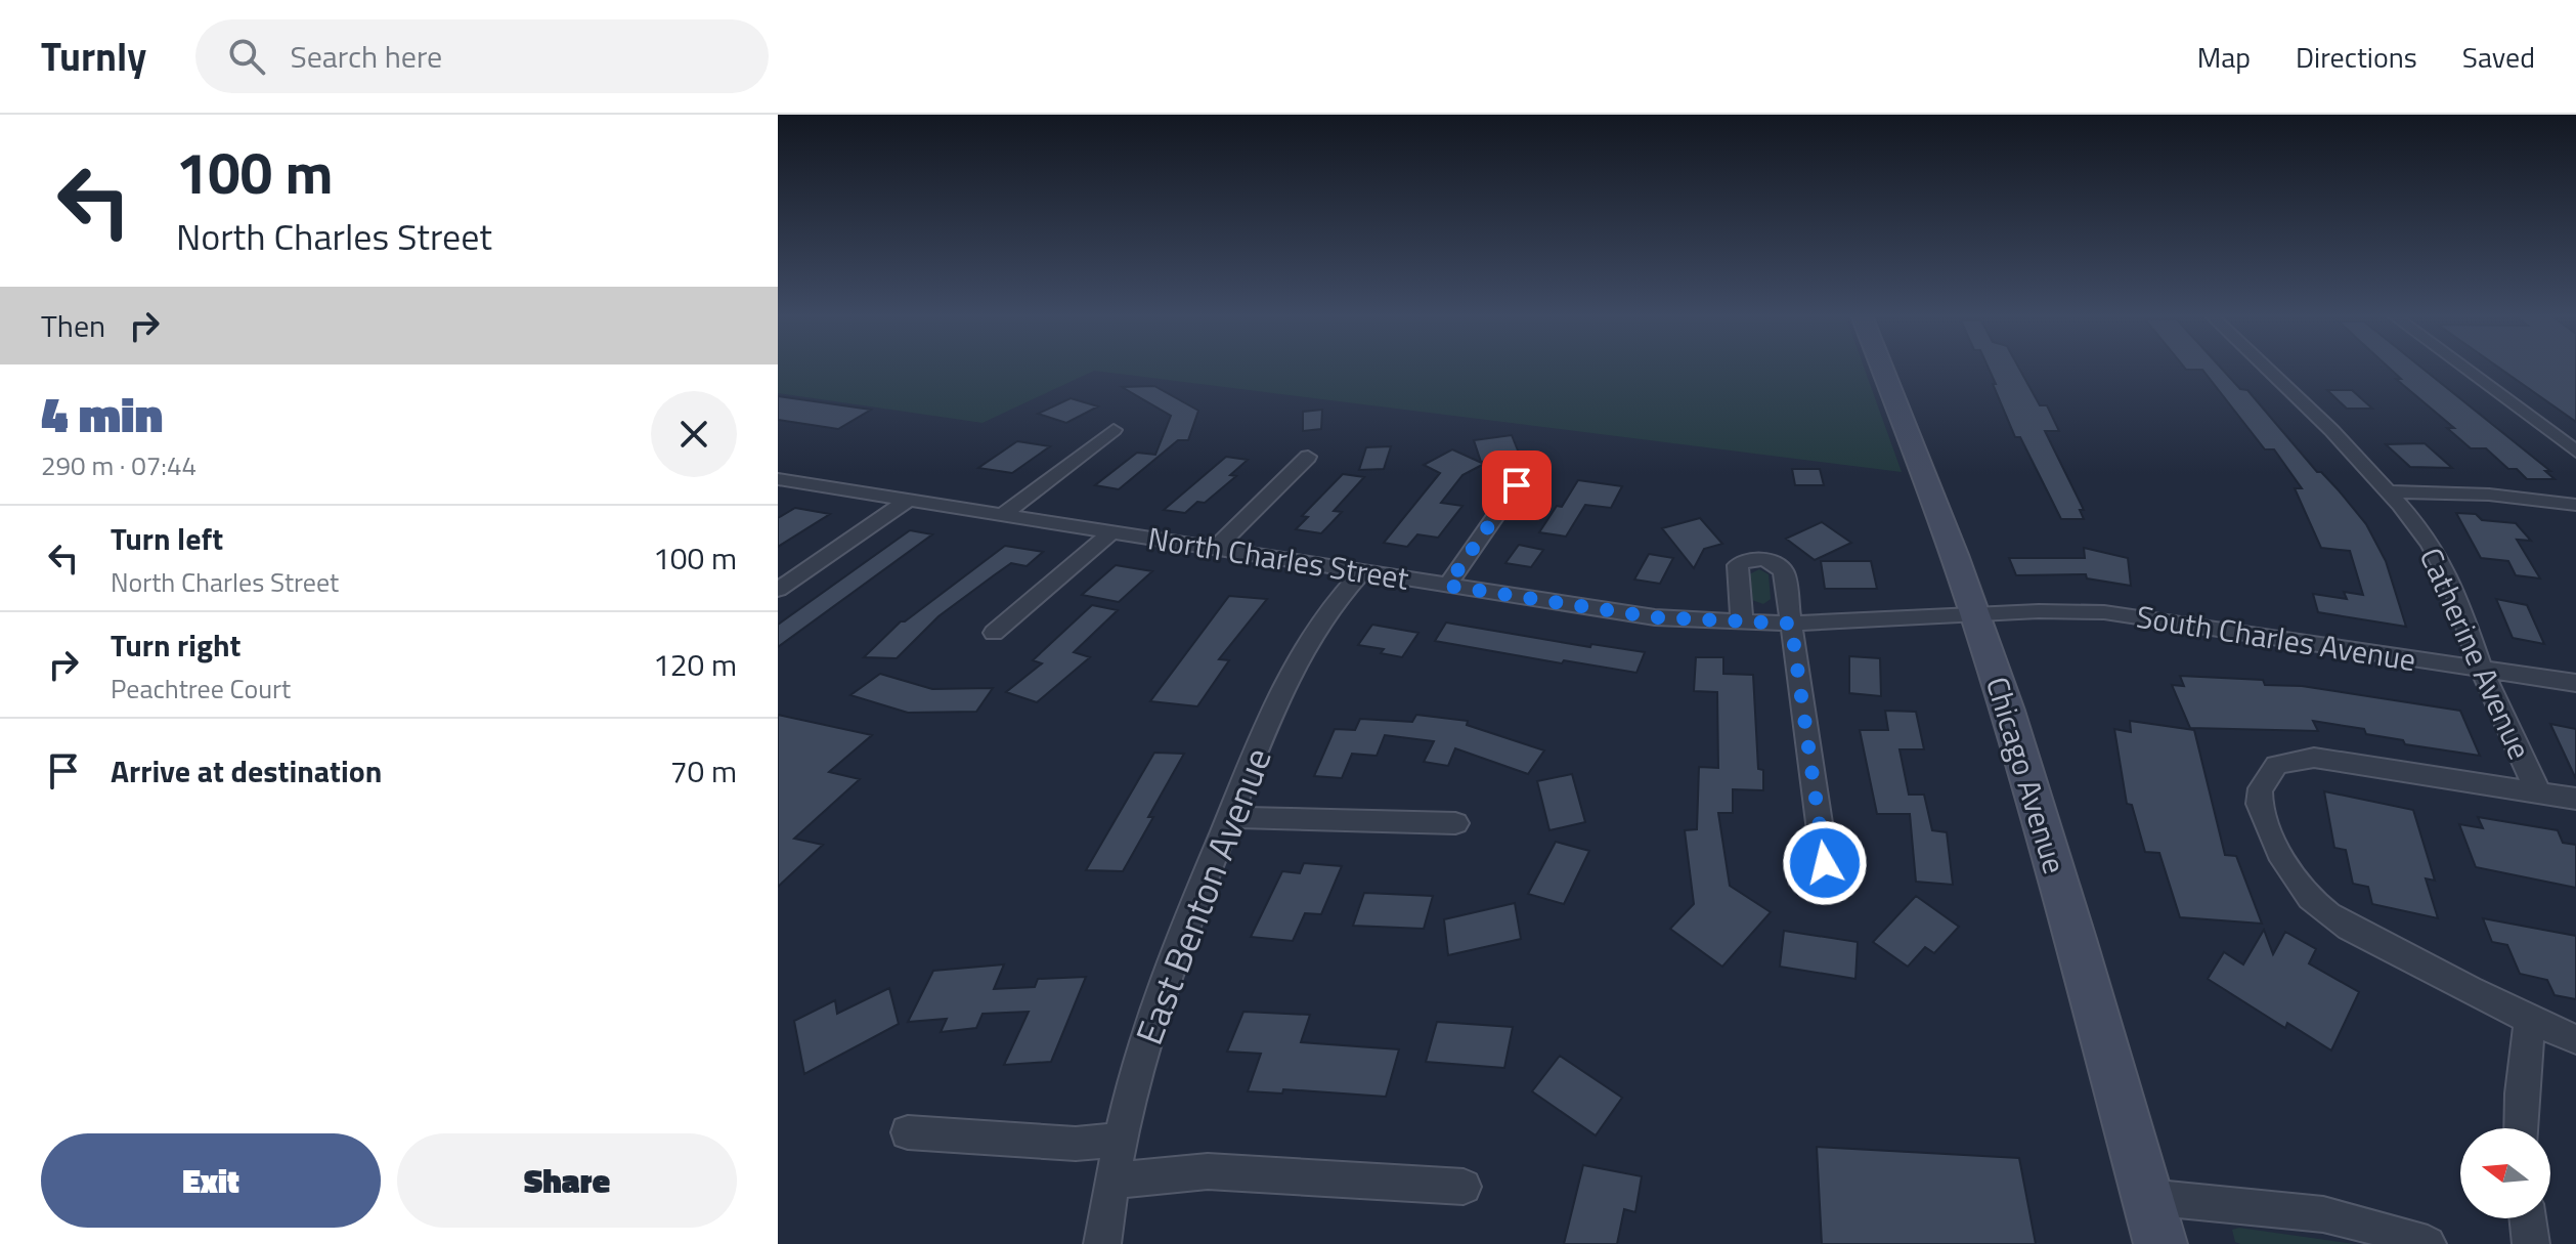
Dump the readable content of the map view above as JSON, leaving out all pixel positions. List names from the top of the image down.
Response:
{
  "streets": {
    "main road": ["Chicago Avenue"],
    "street": [
      "North Charles Street",
      "South Charles Avenue",
      "Catherine Avenue",
      "East Benton Avenue"
    ]
  },
  "crossings": [
    ["North Charles Street", "South Charles Avenue"],
    ["North Charles Street", "Chicago Avenue"],
    ["North Charles Street", "East Benton Avenue"],
    ["South Charles Avenue", "Catherine Avenue"],
    ["South Charles Avenue", "Chicago Avenue"]
  ],
  "north": "left",
  "page": {
    "header": "Turnly",
    "search": "Search here",
    "nav": ["Map", "Directions", "Saved"],
    "turn": ["100 m", "North Charles Street"],
    "then": "Then",
    "heading": ["4 min", "290 m · 07:44"],
    "list": [
      {
        "name": "Turn left",
        "note": "North Charles Street",
        "value": "100 m"
      },
      {
        "name": "Turn right",
        "note": "Peachtree Court",
        "value": "120 m"
      },
      {
        "name": "Arrive at destination",
        "value": "70 m"
      }
    ],
    "buttons": ["Exit", "Share"]
  }
}
